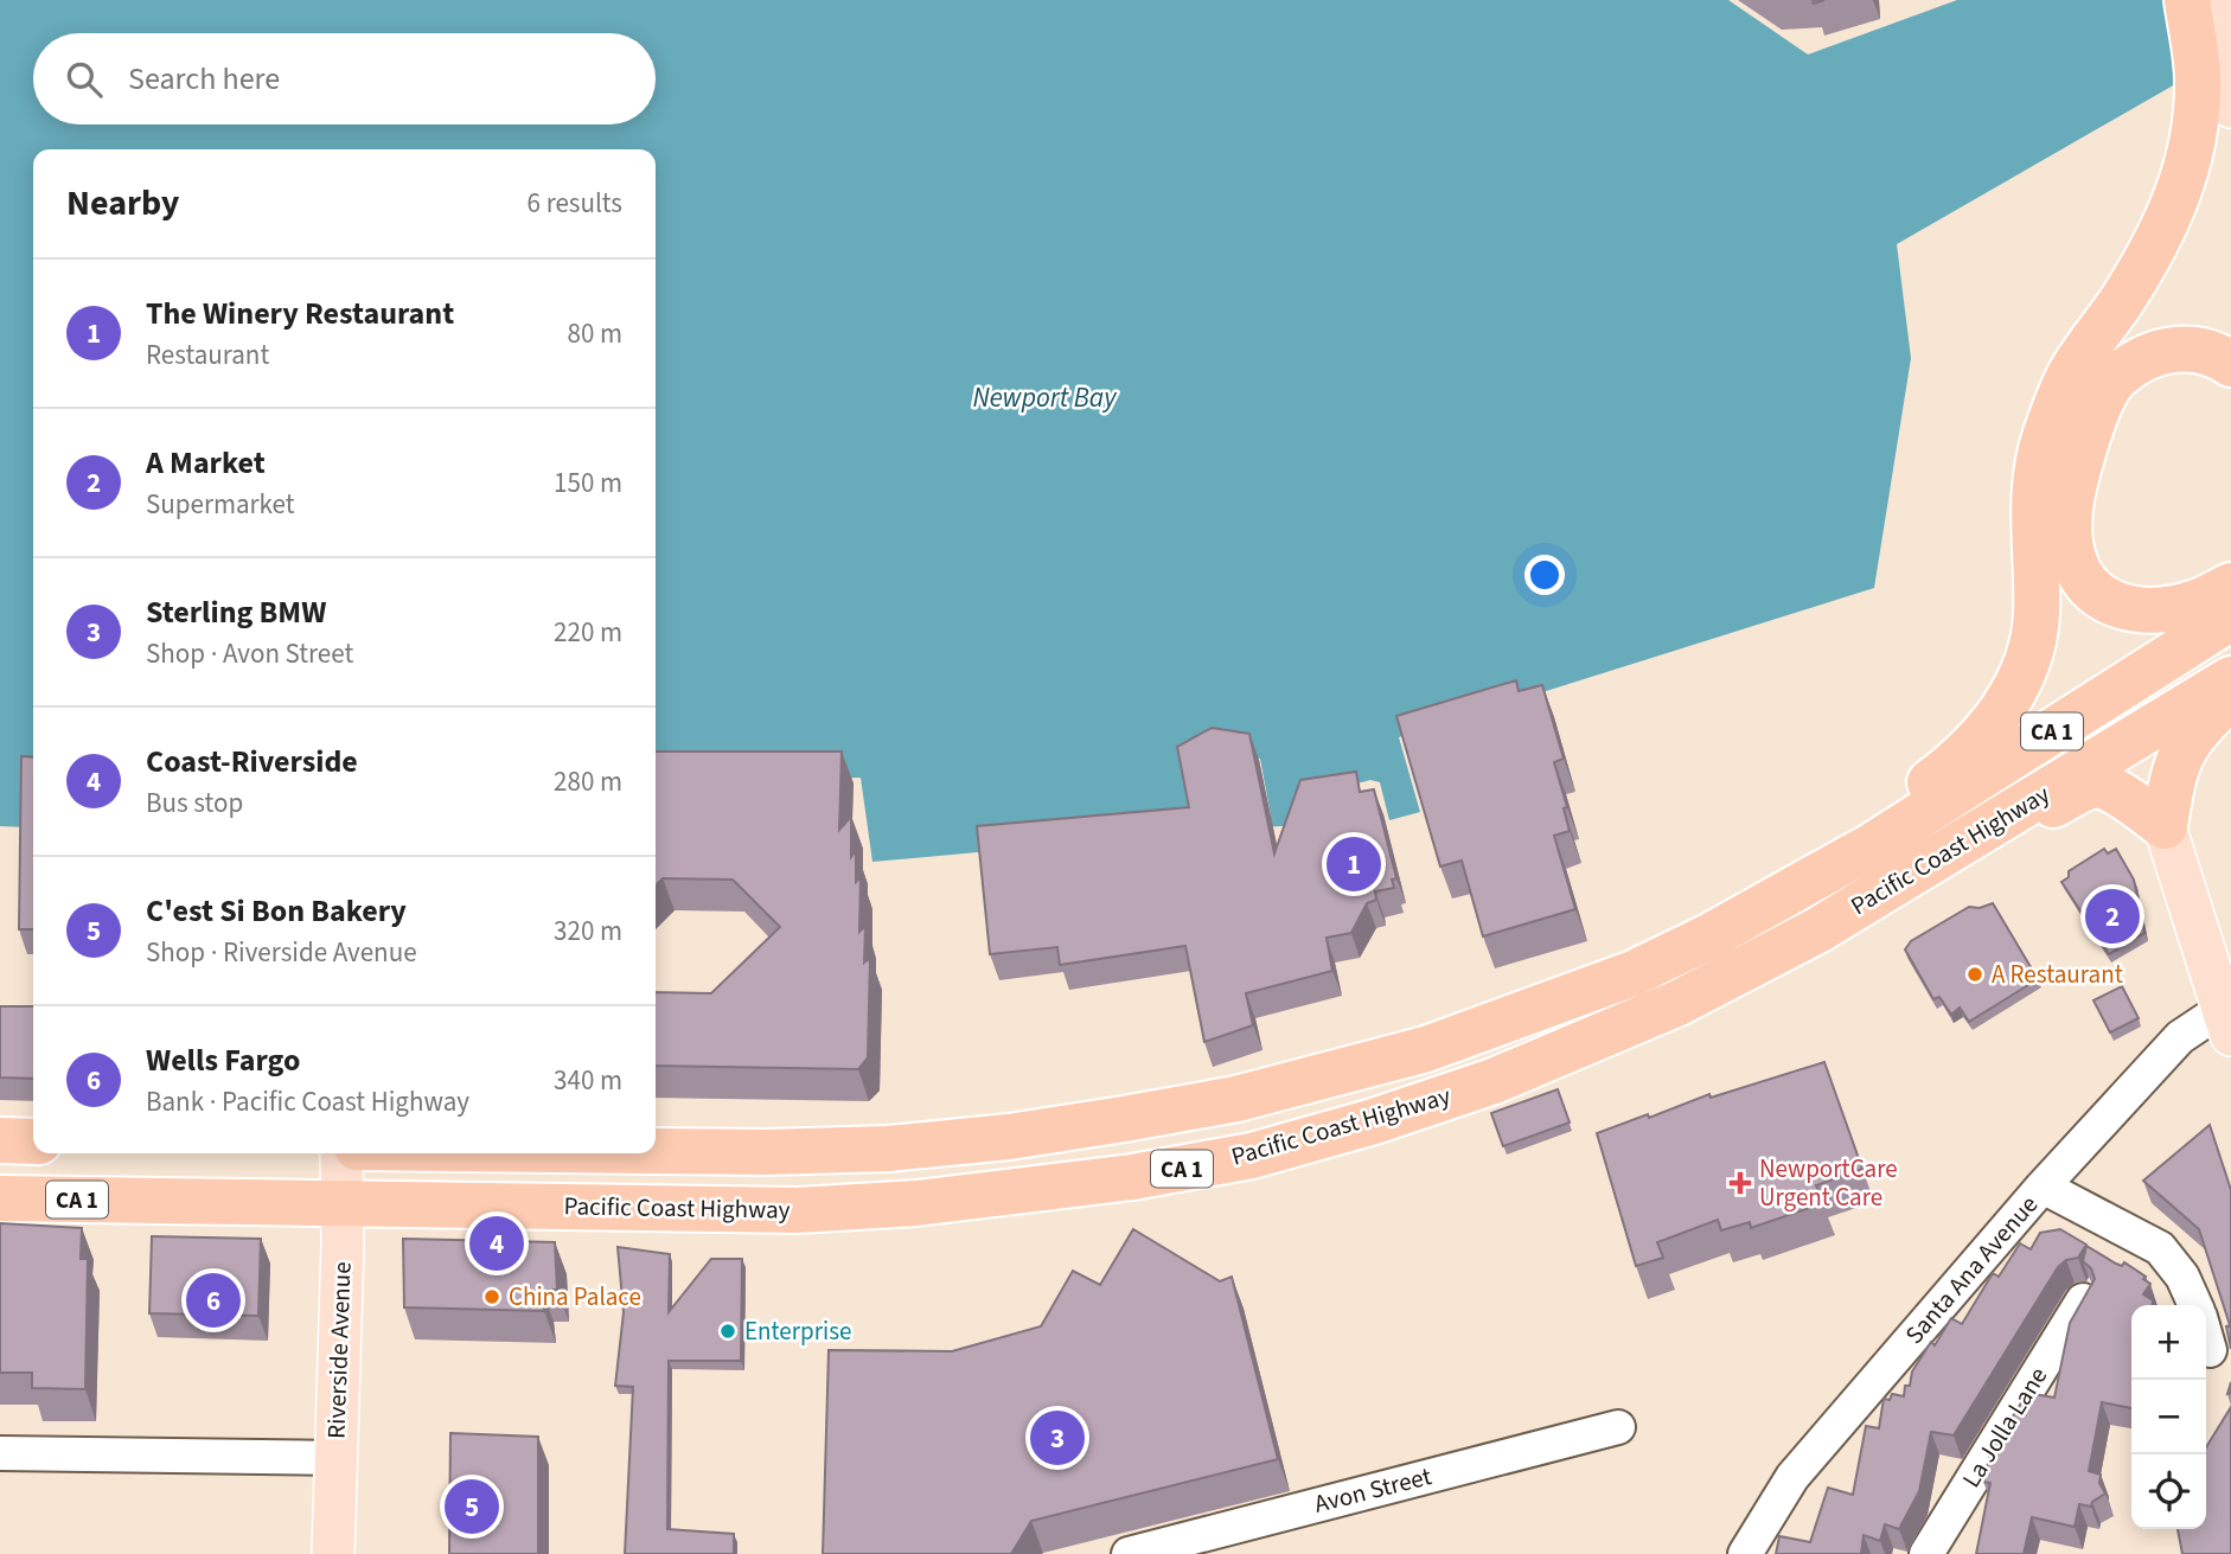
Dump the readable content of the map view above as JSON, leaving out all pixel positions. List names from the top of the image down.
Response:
{
  "streets": {
    "highway": ["CA 1", "Pacific Coast Highway"],
    "main road": ["Riverside Avenue"],
    "street": ["Santa Ana Avenue", "La Jolla Lane", "Avon Street"]
  },
  "crossings": [
    ["Pacific Coast Highway", "Riverside Avenue"]
  ],
  "water": ["Newport Bay"],
  "places": {
    "other": ["A Restaurant", "China Palace", "Enterprise"],
    "health": ["NewportCare Urgent Care"]
  },
  "page": {
    "search": "Search here",
    "heading": ["Nearby", "6 results"],
    "list": [
      {
        "mark": "1",
        "name": "The Winery Restaurant",
        "note": "Restaurant",
        "value": "80 m"
      },
      {
        "mark": "2",
        "name": "A Market",
        "note": "Supermarket",
        "value": "150 m"
      },
      {
        "mark": "3",
        "name": "Sterling BMW",
        "note": "Shop · Avon Street",
        "value": "220 m"
      },
      {
        "mark": "4",
        "name": "Coast-Riverside",
        "note": "Bus stop",
        "value": "280 m"
      },
      {
        "mark": "5",
        "name": "C'est Si Bon Bakery",
        "note": "Shop · Riverside Avenue",
        "value": "320 m"
      },
      {
        "mark": "6",
        "name": "Wells Fargo",
        "note": "Bank · Pacific Coast Highway",
        "value": "340 m"
      }
    ],
    "pins": [
      "1",
      "2",
      "4",
      "6",
      "3",
      "5"
    ],
    "map_buttons": ["+", "−"]
  }
}
